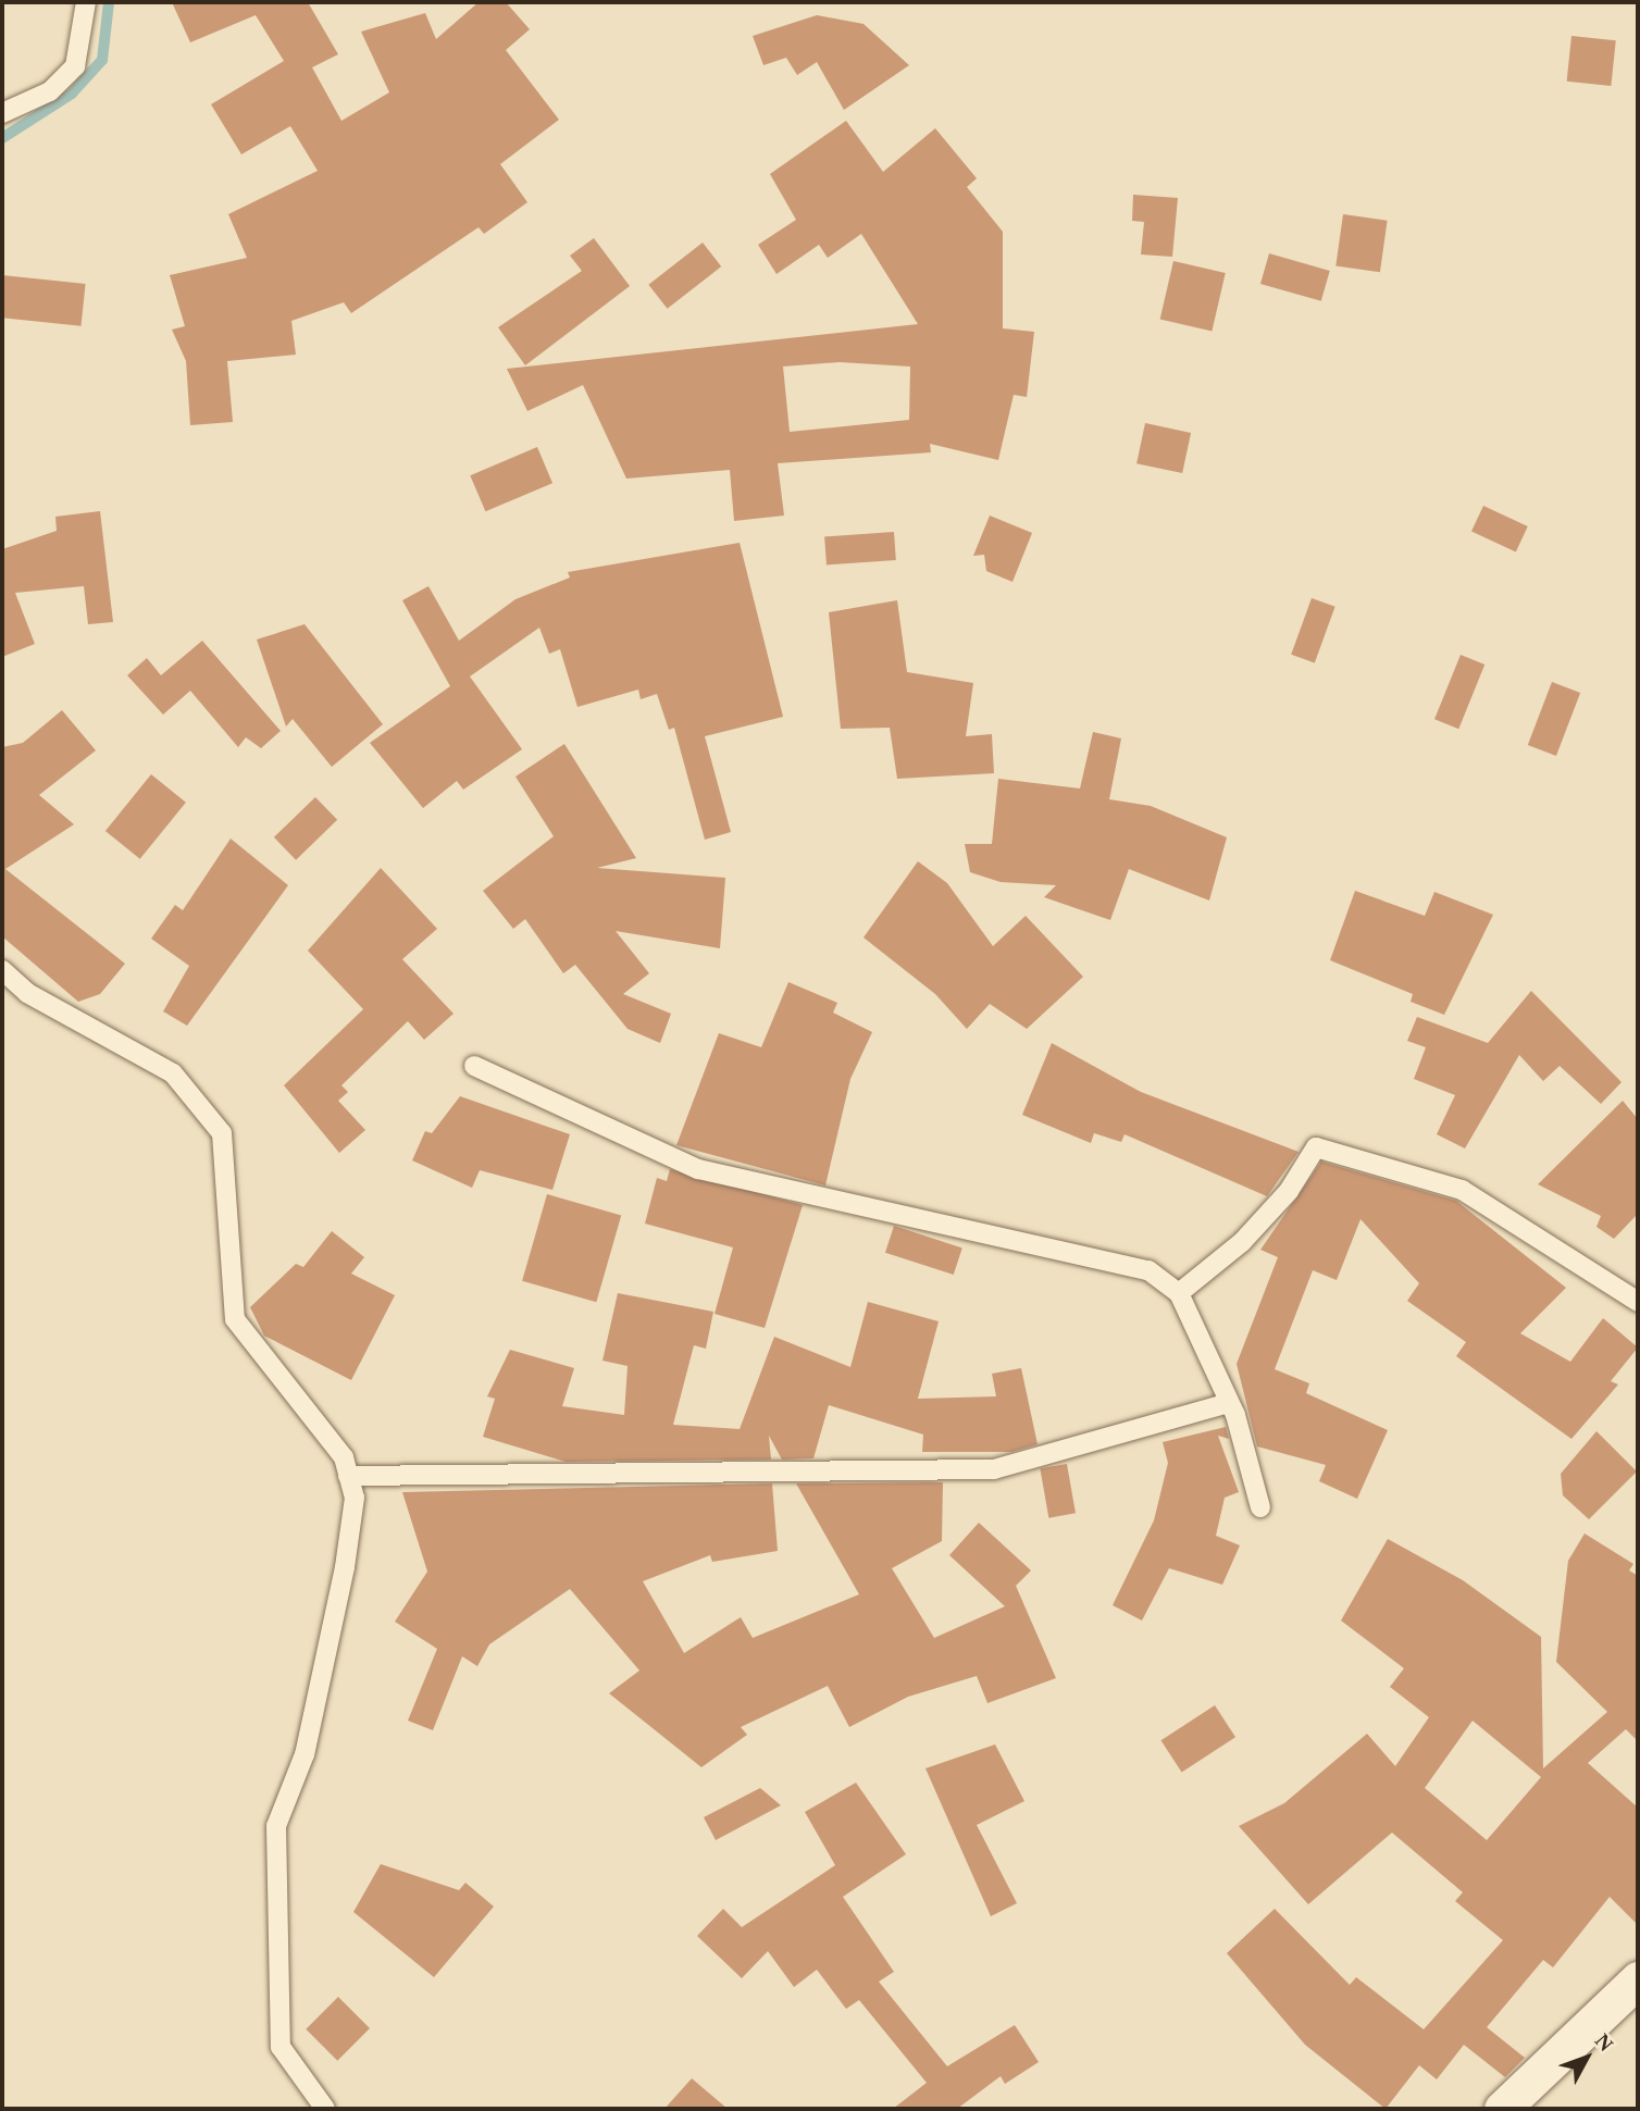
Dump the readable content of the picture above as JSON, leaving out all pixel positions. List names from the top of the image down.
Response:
{
  "north": "top right"
}
